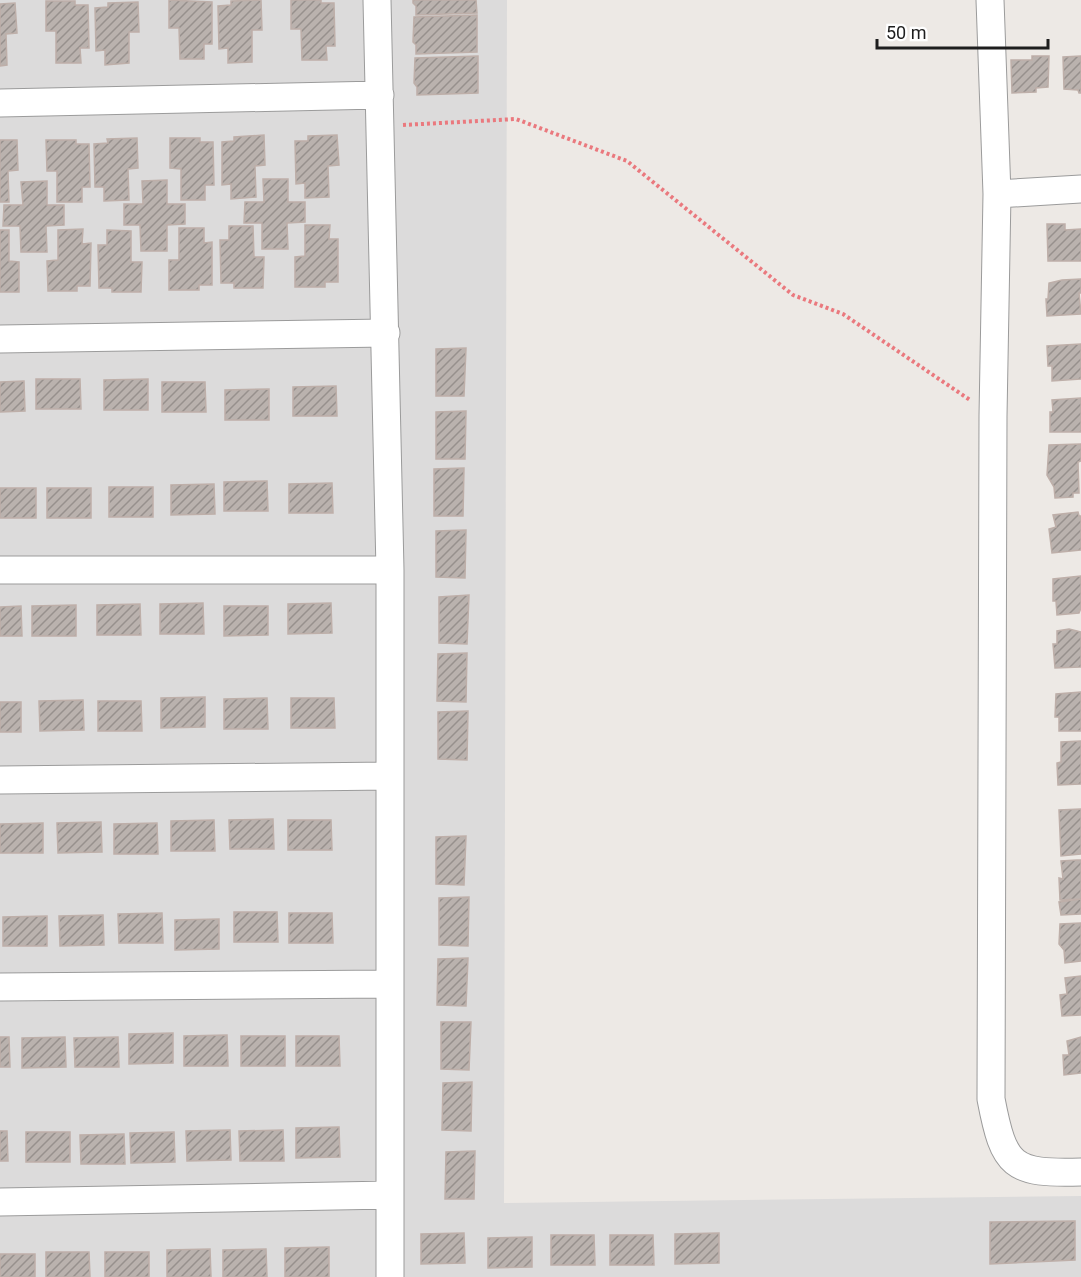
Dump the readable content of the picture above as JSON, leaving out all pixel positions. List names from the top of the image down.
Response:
{
  "scale_bar": "50 m"
}
